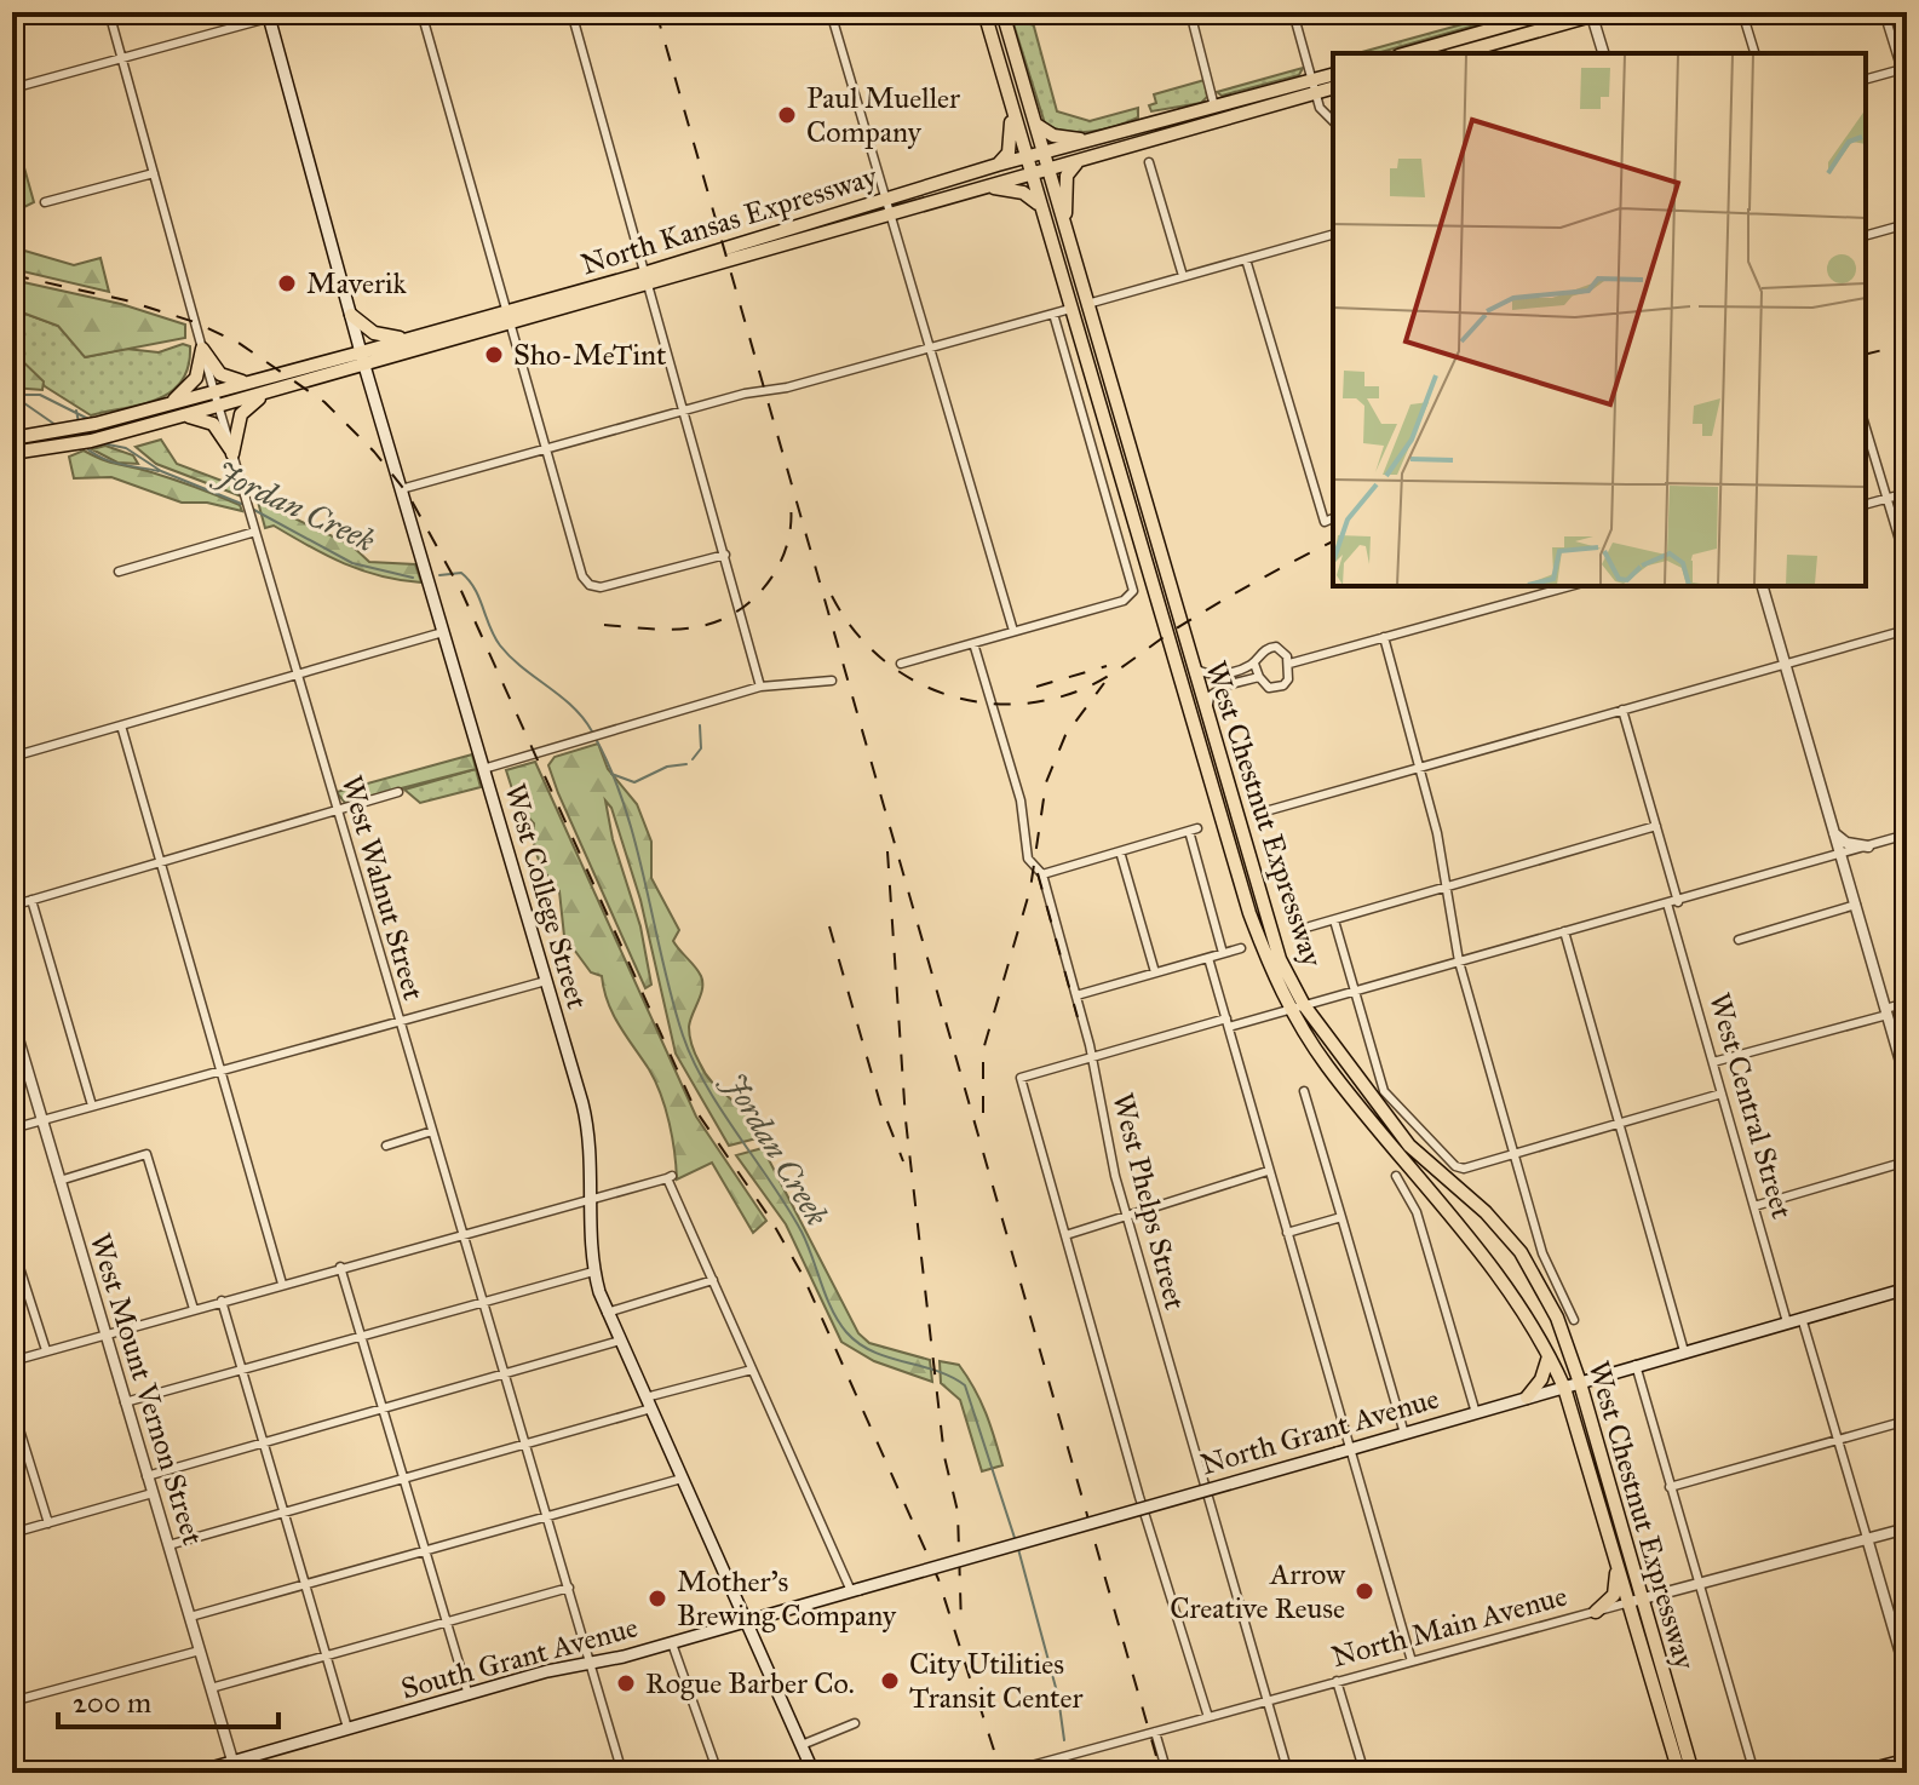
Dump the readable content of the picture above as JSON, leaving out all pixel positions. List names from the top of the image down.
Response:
{
  "streets": {
    "main road": [
      "North Kansas Expressway",
      "West Chestnut Expressway",
      "West College Street",
      "North Grant Avenue",
      "South Grant Avenue"
    ],
    "street": [
      "West Walnut Street",
      "West Central Street",
      "West Phelps Street",
      "West Mount Vernon Street",
      "North Main Avenue"
    ]
  },
  "crossings": [
    ["North Kansas Expressway", "West Chestnut Expressway"],
    ["North Kansas Expressway", "West College Street"],
    ["West Chestnut Expressway", "North Grant Avenue"],
    ["West Chestnut Expressway", "North Main Avenue"],
    ["West Walnut Street", "South Grant Avenue"],
    ["West College Street", "North Grant Avenue"],
    ["West College Street", "South Grant Avenue"],
    ["West Central Street", "North Grant Avenue"],
    ["West Phelps Street", "North Main Avenue"],
    ["West Mount Vernon Street", "South Grant Avenue"],
    ["North Grant Avenue", "South Grant Avenue"]
  ],
  "water": ["Jordan Creek"],
  "places": [
    "Paul Mueller Company",
    "Maverik",
    "Sho-MeTint",
    "Arrow Creative Reuse",
    "Mother's Brewing Company",
    "City Utilities Transit Center",
    "Rogue Barber Co."
  ],
  "scale_bar": "200 m"
}
